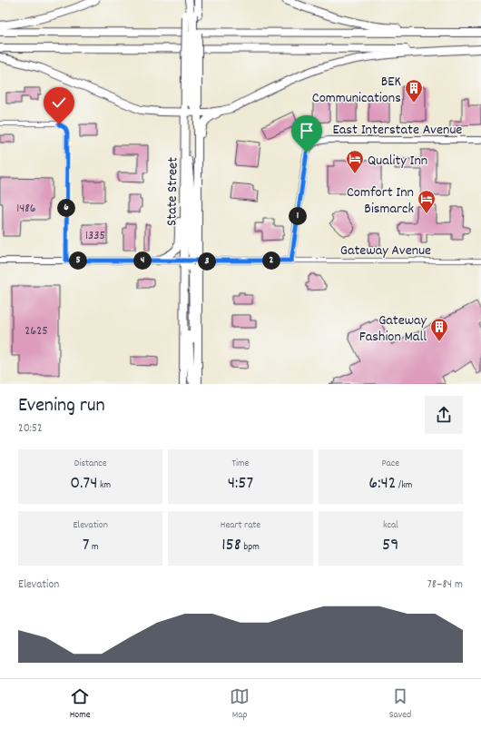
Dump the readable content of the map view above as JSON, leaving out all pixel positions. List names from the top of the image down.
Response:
{
  "streets": {
    "highway": ["State Street"],
    "street": ["East Interstate Avenue", "Gateway Avenue"]
  },
  "crossings": [
    ["East Interstate Avenue", "Gateway Avenue"]
  ],
  "places": {
    "building": ["BEK Communications", "Gateway Fashion Mall"],
    "hotel": ["Quality Inn", "Comfort Inn Bismarck"]
  },
  "house_numbers": ["1486", "1335", "2625"],
  "page": {
    "pins": [
      "6",
      "1",
      "2",
      "4",
      "5",
      "3"
    ],
    "heading": ["Evening run", "20:52"],
    "stats": [
      ["Distance", "0.74 km"],
      ["Time", "4:57"],
      ["Pace", "6:42 /km"],
      ["Elevation", "7 m"],
      ["Heart rate", "158 bpm"],
      ["kcal", "59"]
    ],
    "chart": ["Elevation", "78–84 m"],
    "tabs": ["Home", "Map", "Saved"]
  }
}
